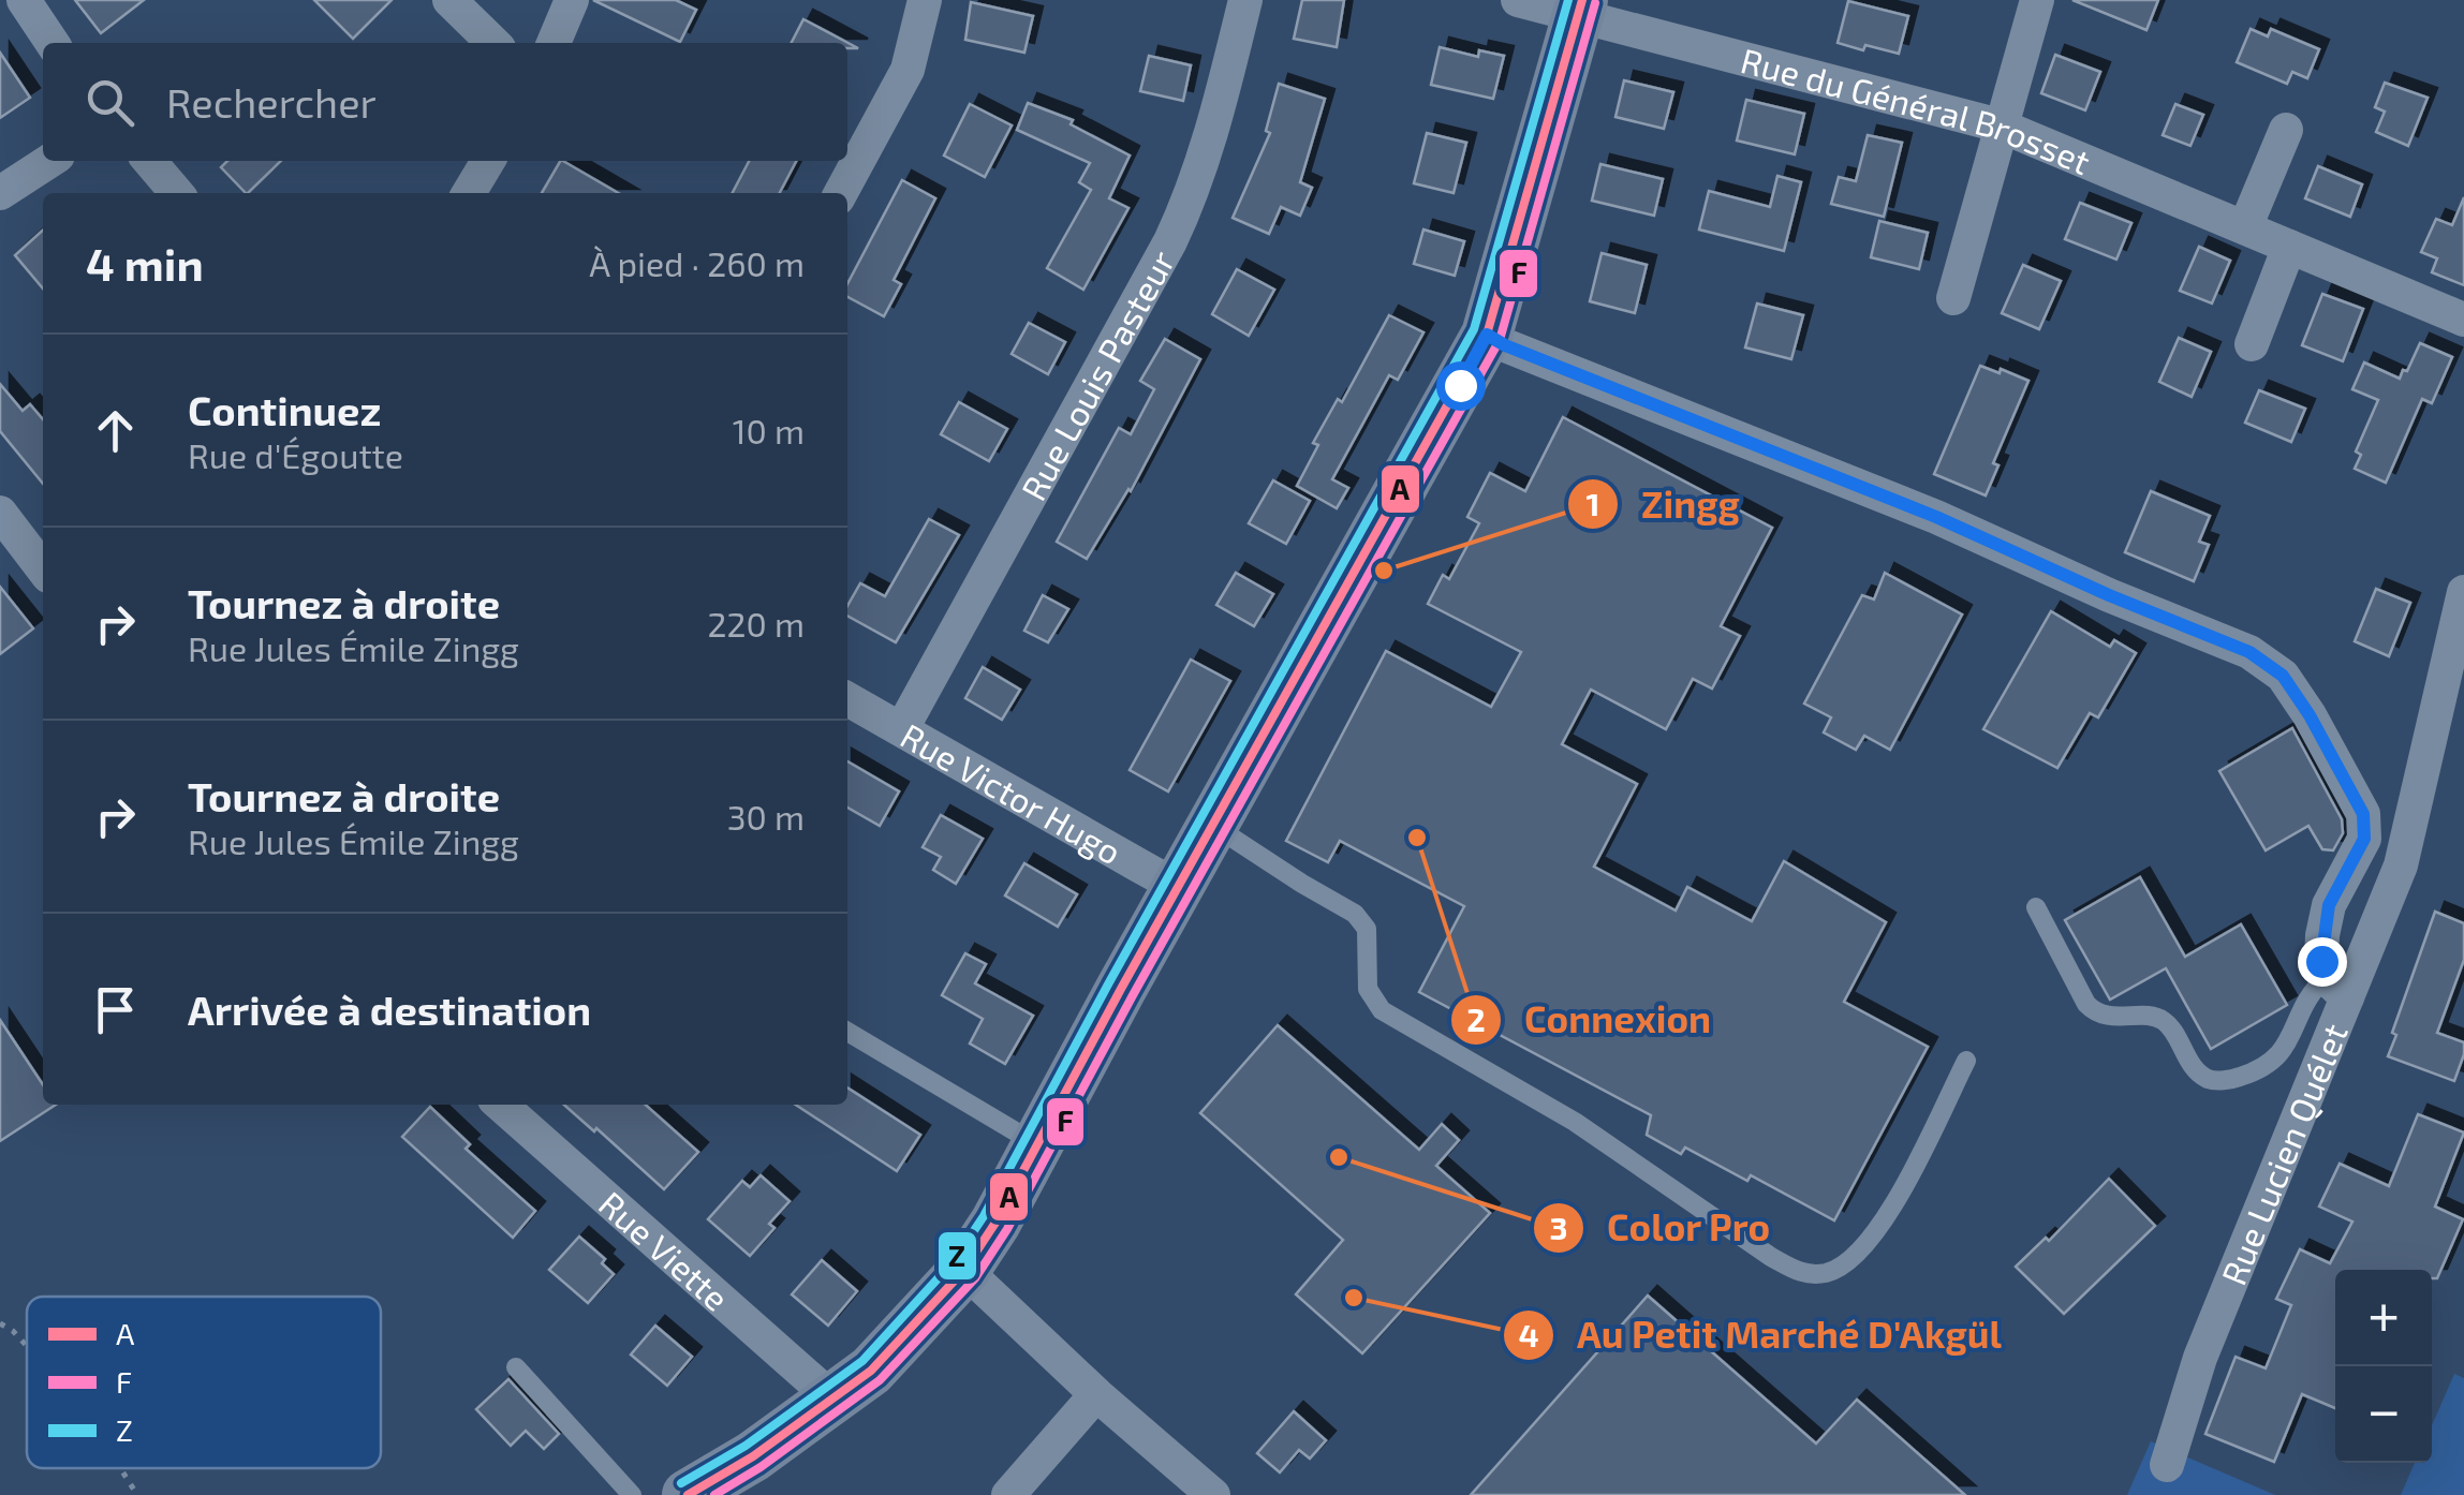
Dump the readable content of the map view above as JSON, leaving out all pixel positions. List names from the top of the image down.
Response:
{
  "streets": {
    "street": [
      "Rue du Général Brosset",
      "Rue Louis Pasteur",
      "Rue Victor Hugo",
      "Rue Lucien Quélet",
      "Rue Viette"
    ]
  },
  "crossings": [
    ["Rue Louis Pasteur", "Rue Victor Hugo"]
  ],
  "places": [
    "Zingg",
    "Connexion",
    "Color Pro",
    "Au Petit Marché D'Akgül"
  ],
  "lines": ["transit line A", "transit line Z", "transit line F"],
  "legend": ["A", "F", "Z"],
  "page": {
    "search": "Rechercher",
    "heading": ["4 min", "À pied · 260 m"],
    "list": [
      ["Continuez", "Rue d'Égoutte", "10 m"],
      ["Tournez à droite", "Rue Jules Émile Zingg", "220 m"],
      ["Tournez à droite", "Rue Jules Émile Zingg", "30 m"],
      "Arrivée à destination"
    ],
    "map_buttons": ["+", "−"]
  }
}
